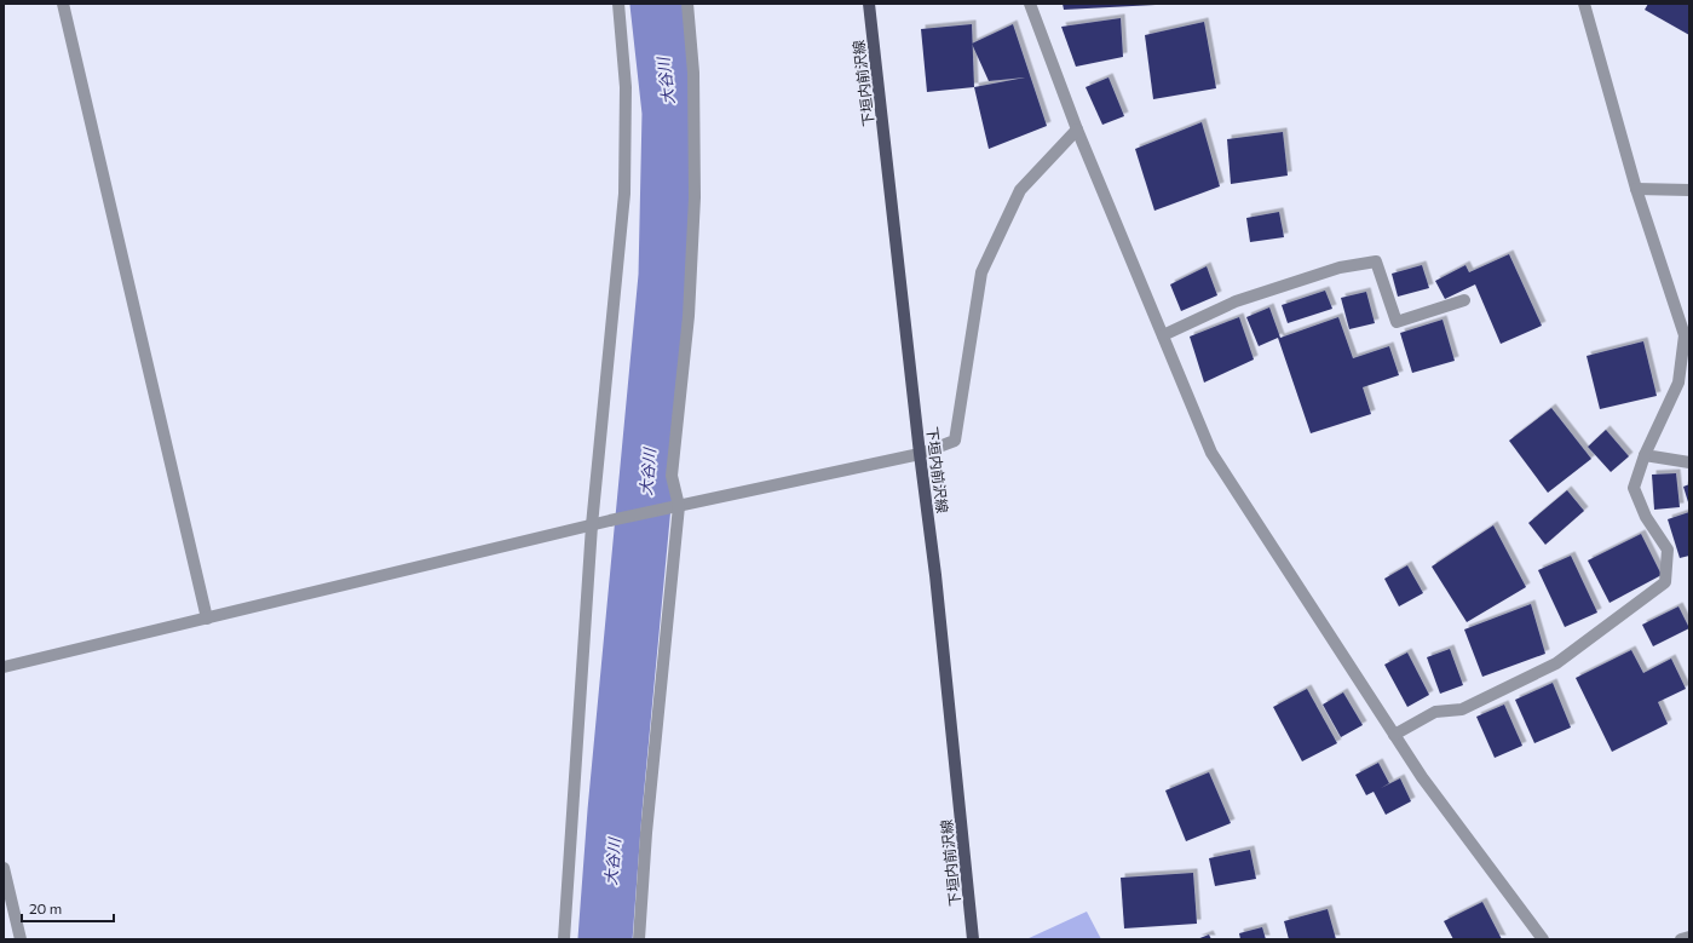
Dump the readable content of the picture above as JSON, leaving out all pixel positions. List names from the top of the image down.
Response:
{
  "streets": {
    "main road": ["下垣内前沢線"]
  },
  "water": ["大谷川"],
  "scale_bar": "20 m"
}
